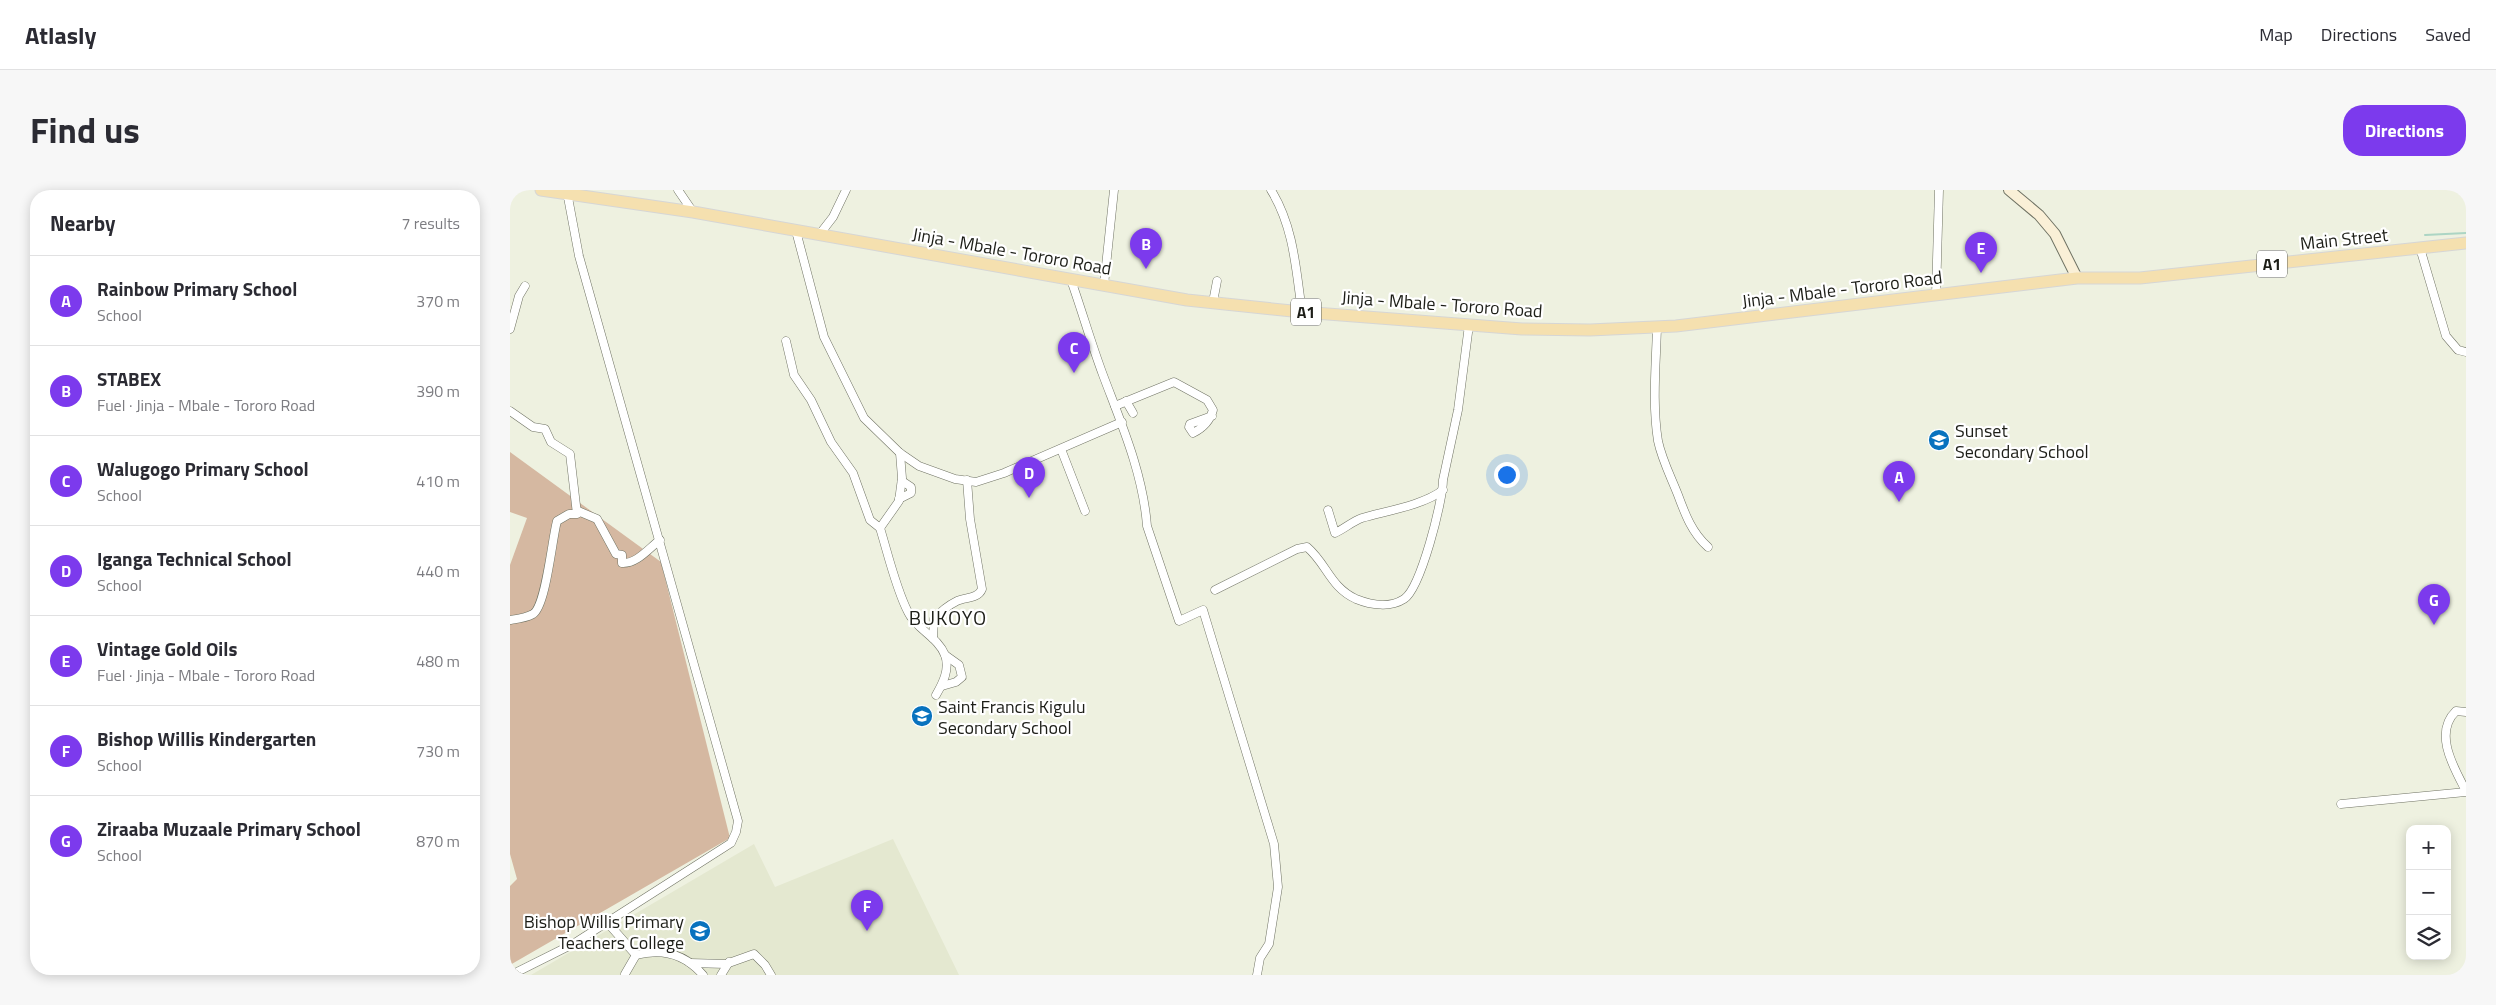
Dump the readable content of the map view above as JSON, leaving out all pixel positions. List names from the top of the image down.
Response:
{
  "streets": {
    "main road": ["Main Street", "Jinja - Mbale - Tororo Road", "A1"]
  },
  "crossings": [
    ["Main Street", "Jinja - Mbale - Tororo Road"]
  ],
  "districts": ["BUKOYO"],
  "places": {
    "school or university": ["Sunset Secondary School", "Saint Francis Kigulu Secondary School", "Bishop Willis Primary Teachers College"]
  },
  "page": {
    "header": "Atlasly",
    "nav": ["Map", "Directions", "Saved"],
    "title": "Find us",
    "buttons": "Directions",
    "heading": ["Nearby", "7 results"],
    "pins": [
      "B",
      "E",
      "C",
      "D",
      "A",
      "G",
      "F"
    ],
    "list": [
      {
        "mark": "A",
        "name": "Rainbow Primary School",
        "note": "School",
        "value": "370 m"
      },
      {
        "mark": "B",
        "name": "STABEX",
        "note": "Fuel · Jinja - Mbale - Tororo Road",
        "value": "390 m"
      },
      {
        "mark": "C",
        "name": "Walugogo Primary School",
        "note": "School",
        "value": "410 m"
      },
      {
        "mark": "D",
        "name": "Iganga Technical School",
        "note": "School",
        "value": "440 m"
      },
      {
        "mark": "E",
        "name": "Vintage Gold Oils",
        "note": "Fuel · Jinja - Mbale - Tororo Road",
        "value": "480 m"
      },
      {
        "mark": "F",
        "name": "Bishop Willis Kindergarten",
        "note": "School",
        "value": "730 m"
      },
      {
        "mark": "G",
        "name": "Ziraaba Muzaale Primary School",
        "note": "School",
        "value": "870 m"
      }
    ],
    "map_buttons": ["+", "−"]
  }
}
